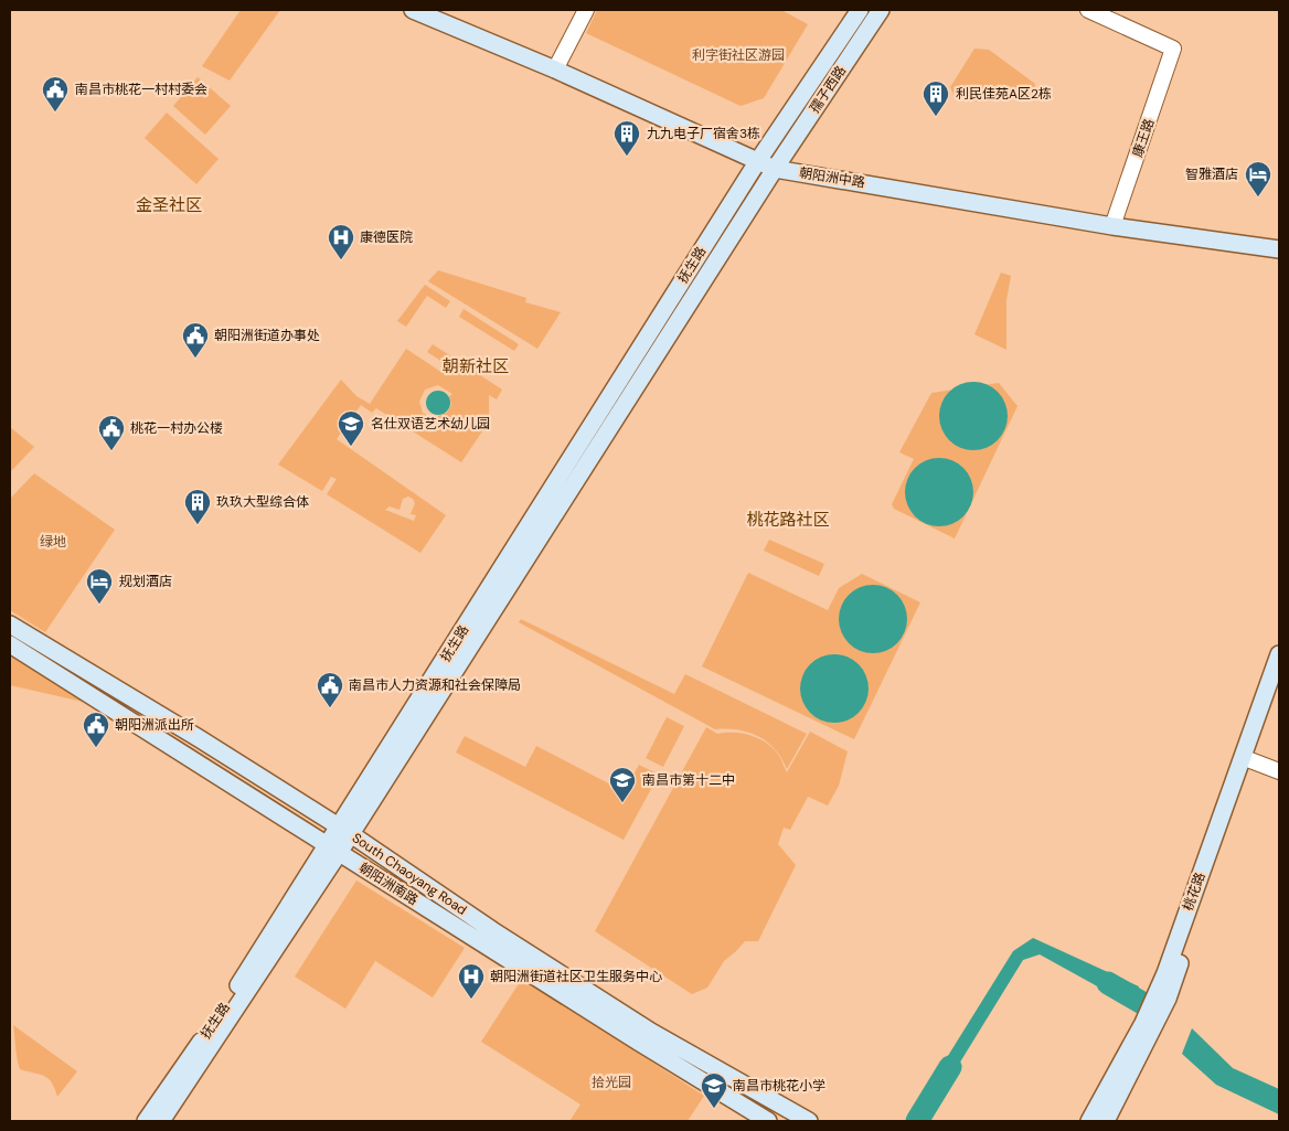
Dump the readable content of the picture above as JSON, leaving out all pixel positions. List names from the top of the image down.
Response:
{
  "streets": {
    "main road": [
      "孺子西路",
      "朝阳洲中路",
      "抚生路",
      "South Chaoyang Road",
      "朝阳洲南路",
      "桃花路"
    ],
    "street": ["康王路"]
  },
  "crossings": [
    ["孺子西路", "朝阳洲中路"],
    ["孺子西路", "抚生路"],
    ["康王路", "朝阳洲中路"],
    ["朝阳洲中路", "抚生路"],
    ["抚生路", "South Chaoyang Road"],
    ["抚生路", "朝阳洲南路"]
  ],
  "districts": ["金圣社区", "朝新社区", "桃花路社区"],
  "parks": ["利字街社区游园", "绿地", "拾光园"],
  "places": {
    "public building": [
      "南昌市桃花一村村委会",
      "朝阳洲街道办事处",
      "桃花一村办公楼",
      "南昌市人力资源和社会保障局",
      "朝阳洲派出所"
    ],
    "building": ["利民佳苑A区2栋", "九九电子厂宿舍3栋", "玖玖大型综合体"],
    "hotel": ["智雅酒店", "规划酒店"],
    "hospital": ["康德医院", "朝阳洲街道社区卫生服务中心"],
    "school or university": ["名仕双语艺术幼儿园", "南昌市第十二中", "南昌市桃花小学"]
  }
}
